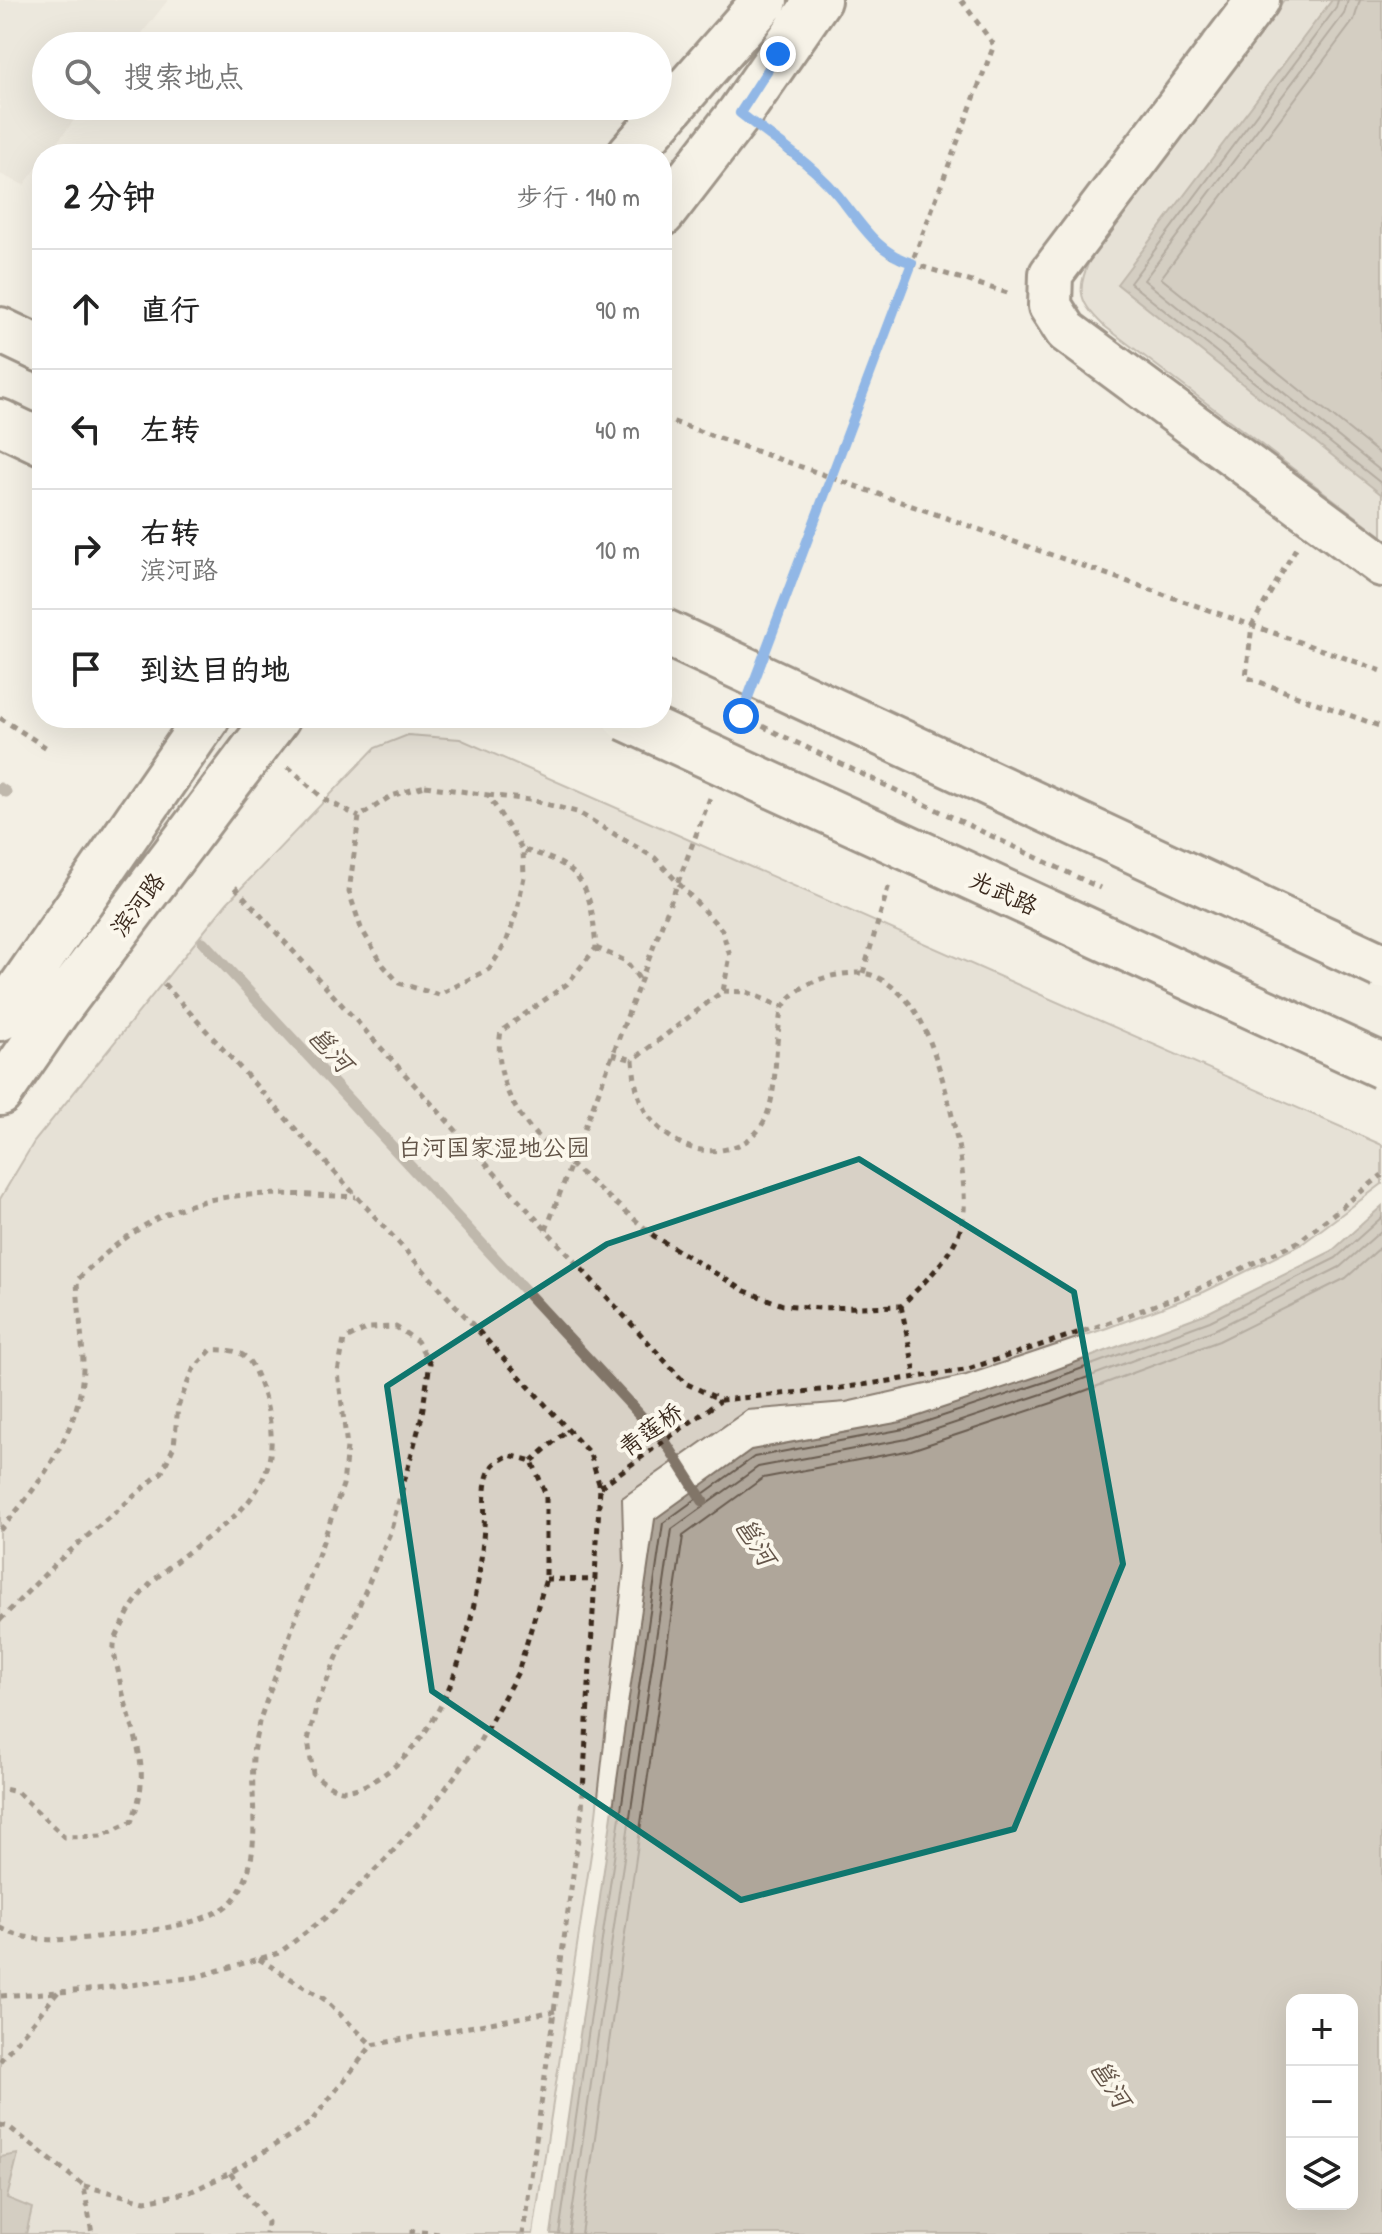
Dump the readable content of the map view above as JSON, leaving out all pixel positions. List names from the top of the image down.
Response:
{
  "streets": {
    "main road": ["光武路", "滨河路"],
    "path": ["青莲桥"]
  },
  "water": ["邕河"],
  "parks": ["白河国家湿地公园"],
  "page": {
    "search": "搜索地点",
    "heading": ["2 分钟", "步行 · 140 m"],
    "list": [
      ["直行", "90 m"],
      ["左转", "40 m"],
      ["右转", "滨河路", "10 m"],
      "到达目的地"
    ],
    "map_buttons": ["+", "−"]
  }
}
